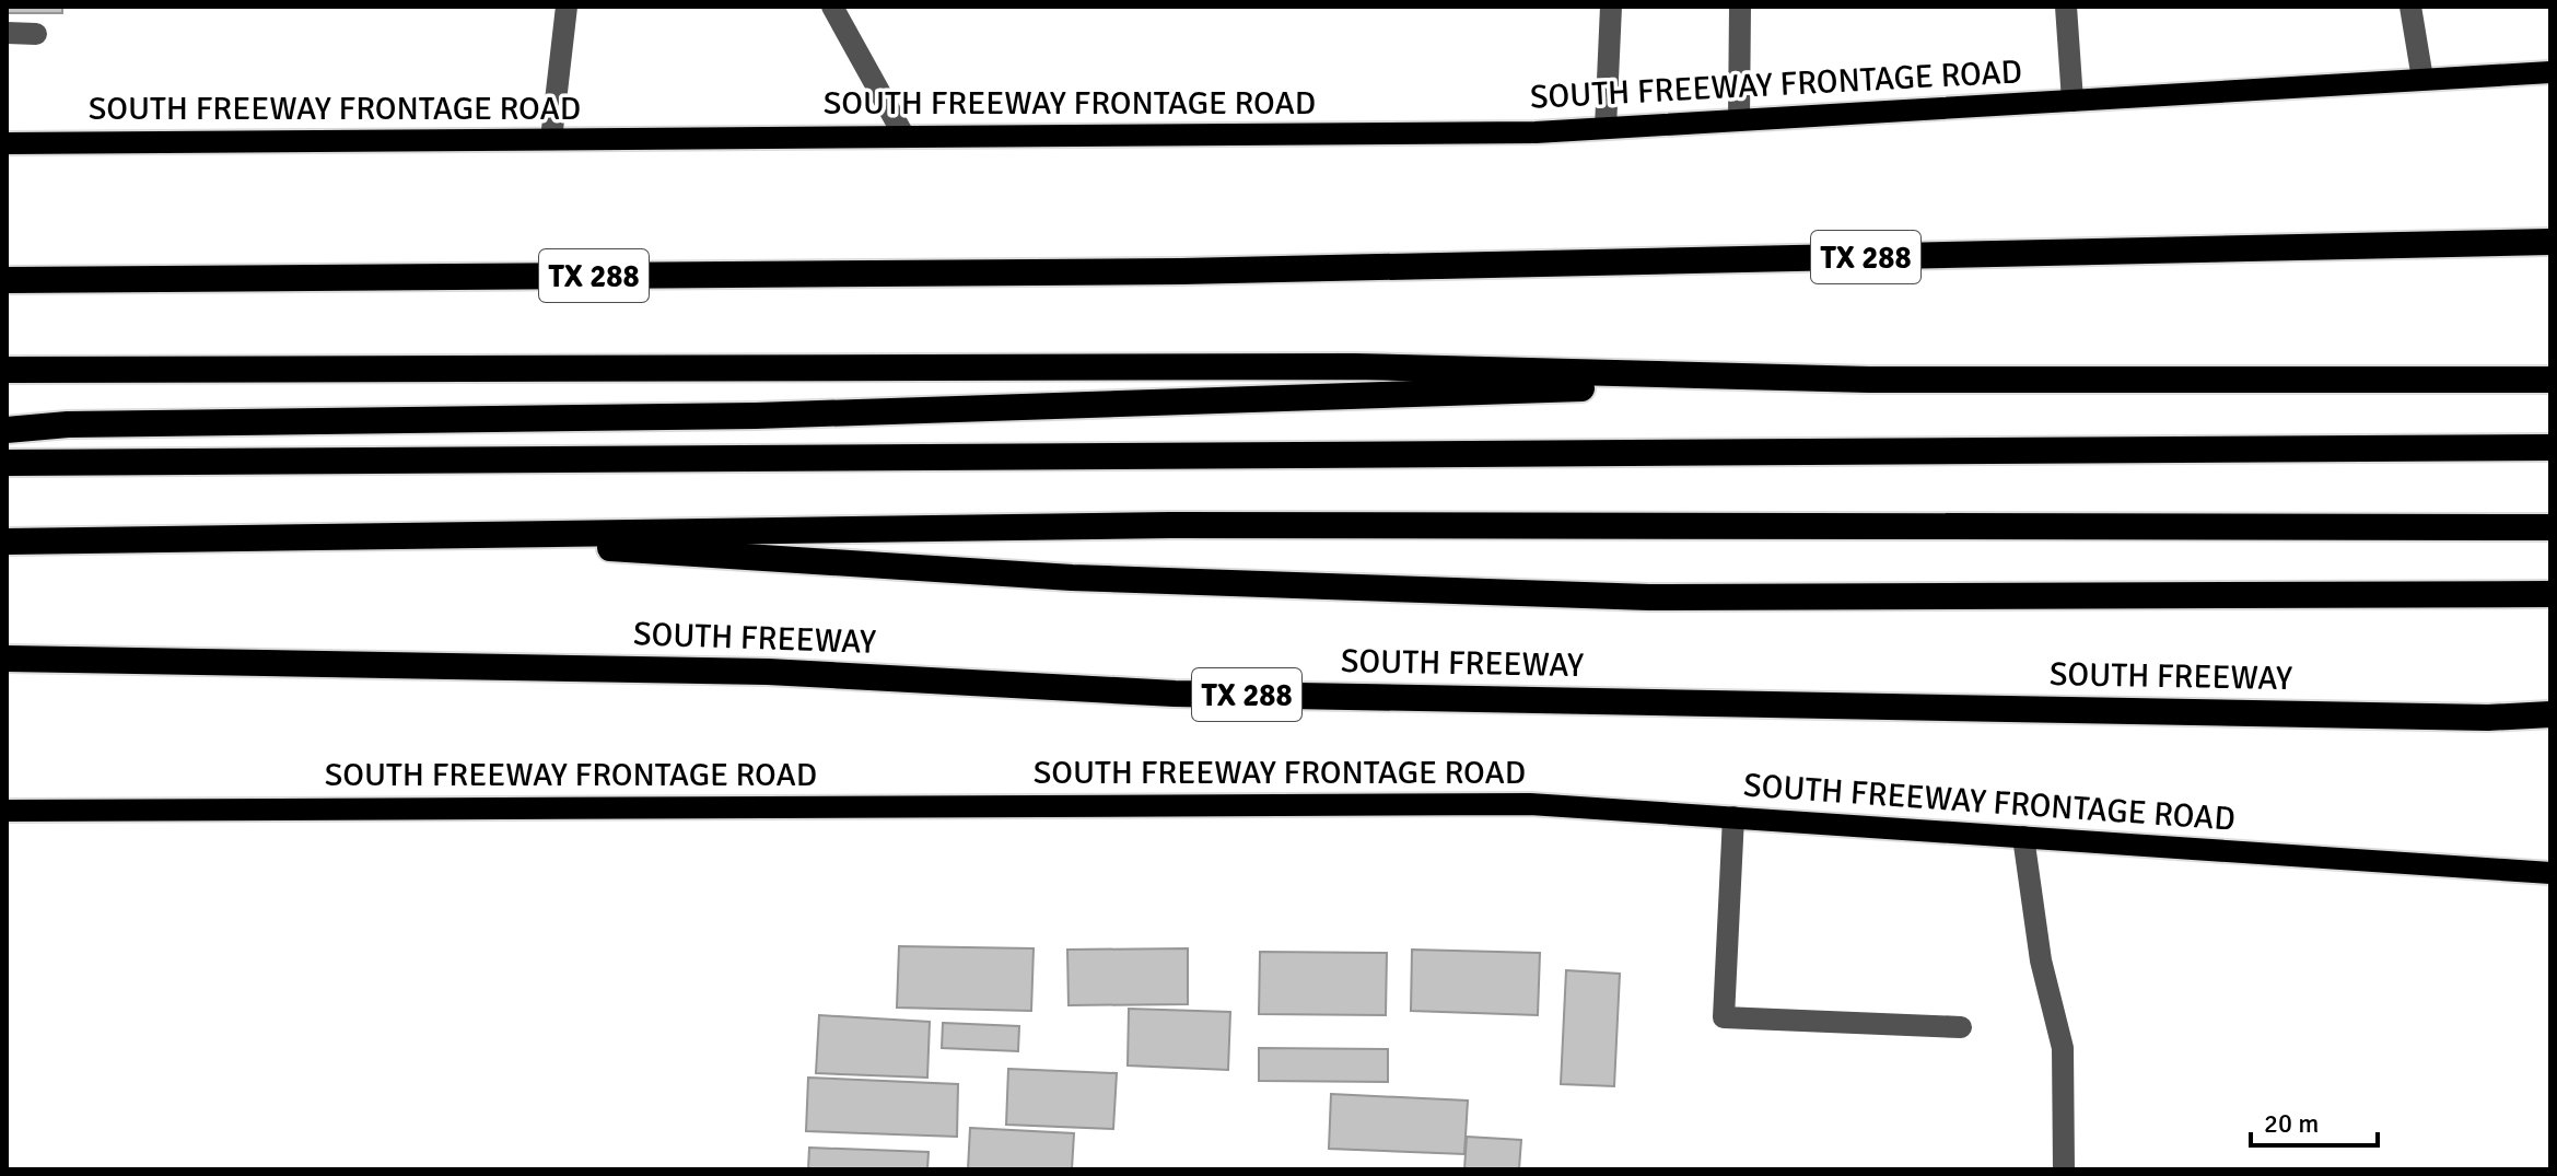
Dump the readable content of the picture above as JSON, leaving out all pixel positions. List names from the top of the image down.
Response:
{
  "streets": {
    "highway": ["TX 288", "SOUTH FREEWAY"],
    "main road": ["SOUTH FREEWAY FRONTAGE ROAD"]
  },
  "scale_bar": "20 m"
}
